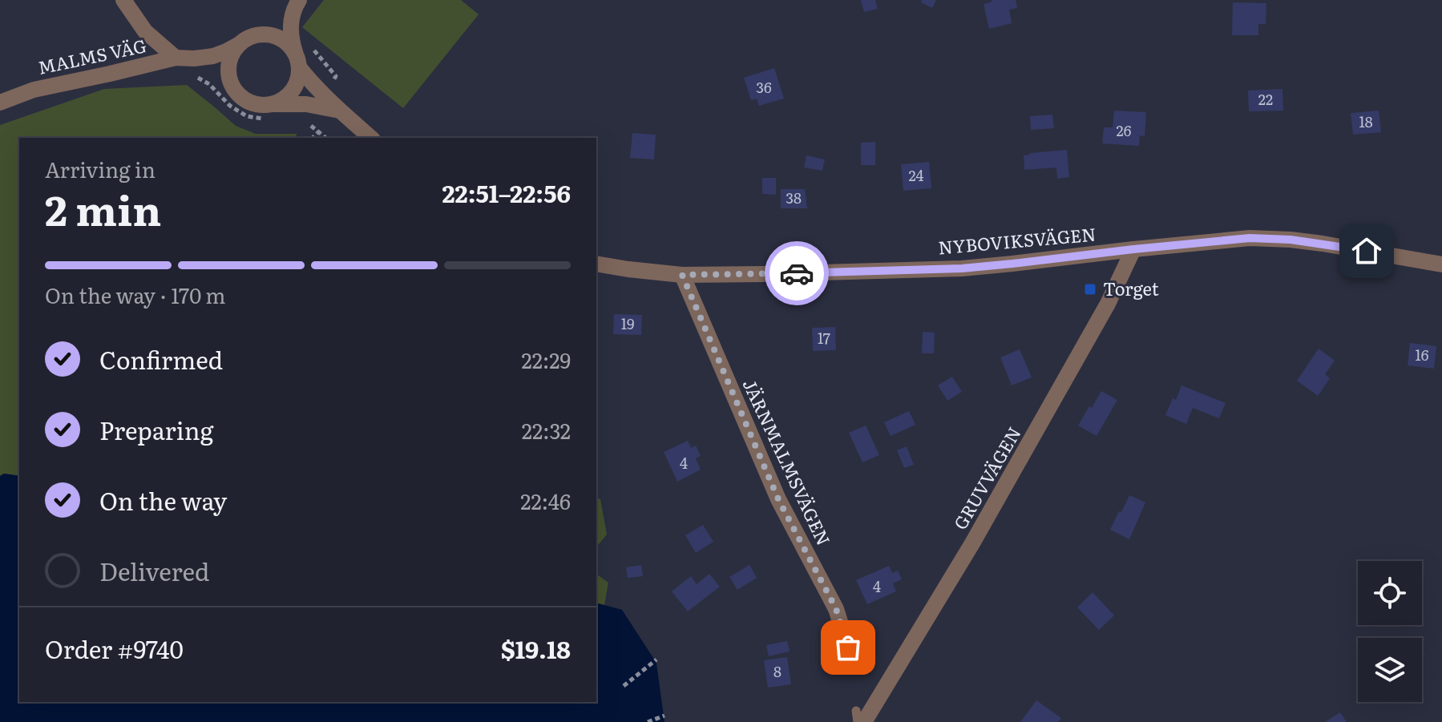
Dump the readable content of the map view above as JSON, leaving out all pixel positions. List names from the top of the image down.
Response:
{
  "streets": {
    "street": [
      "MALMS VÄG",
      "NYBOVIKSVÄGEN",
      "JÄRNMALMSVÄGEN",
      "GRUVVÄGEN"
    ]
  },
  "crossings": [
    ["NYBOVIKSVÄGEN", "JÄRNMALMSVÄGEN"],
    ["NYBOVIKSVÄGEN", "GRUVVÄGEN"]
  ],
  "places": {
    "transit": ["Torget"]
  },
  "house_numbers": [
    "36",
    "22",
    "18",
    "26",
    "24",
    "38",
    "19",
    "17",
    "16",
    "4",
    "4",
    "8"
  ],
  "page": {
    "heading": ["2 min", "Arriving in", "22:51–22:56"],
    "panel": ["Order #9740", "$19.18"],
    "bar": "On the way · 170 m",
    "list": [
      ["Confirmed", "22:29"],
      ["Preparing", "22:32"],
      ["On the way", "22:46"],
      "Delivered"
    ]
  }
}
